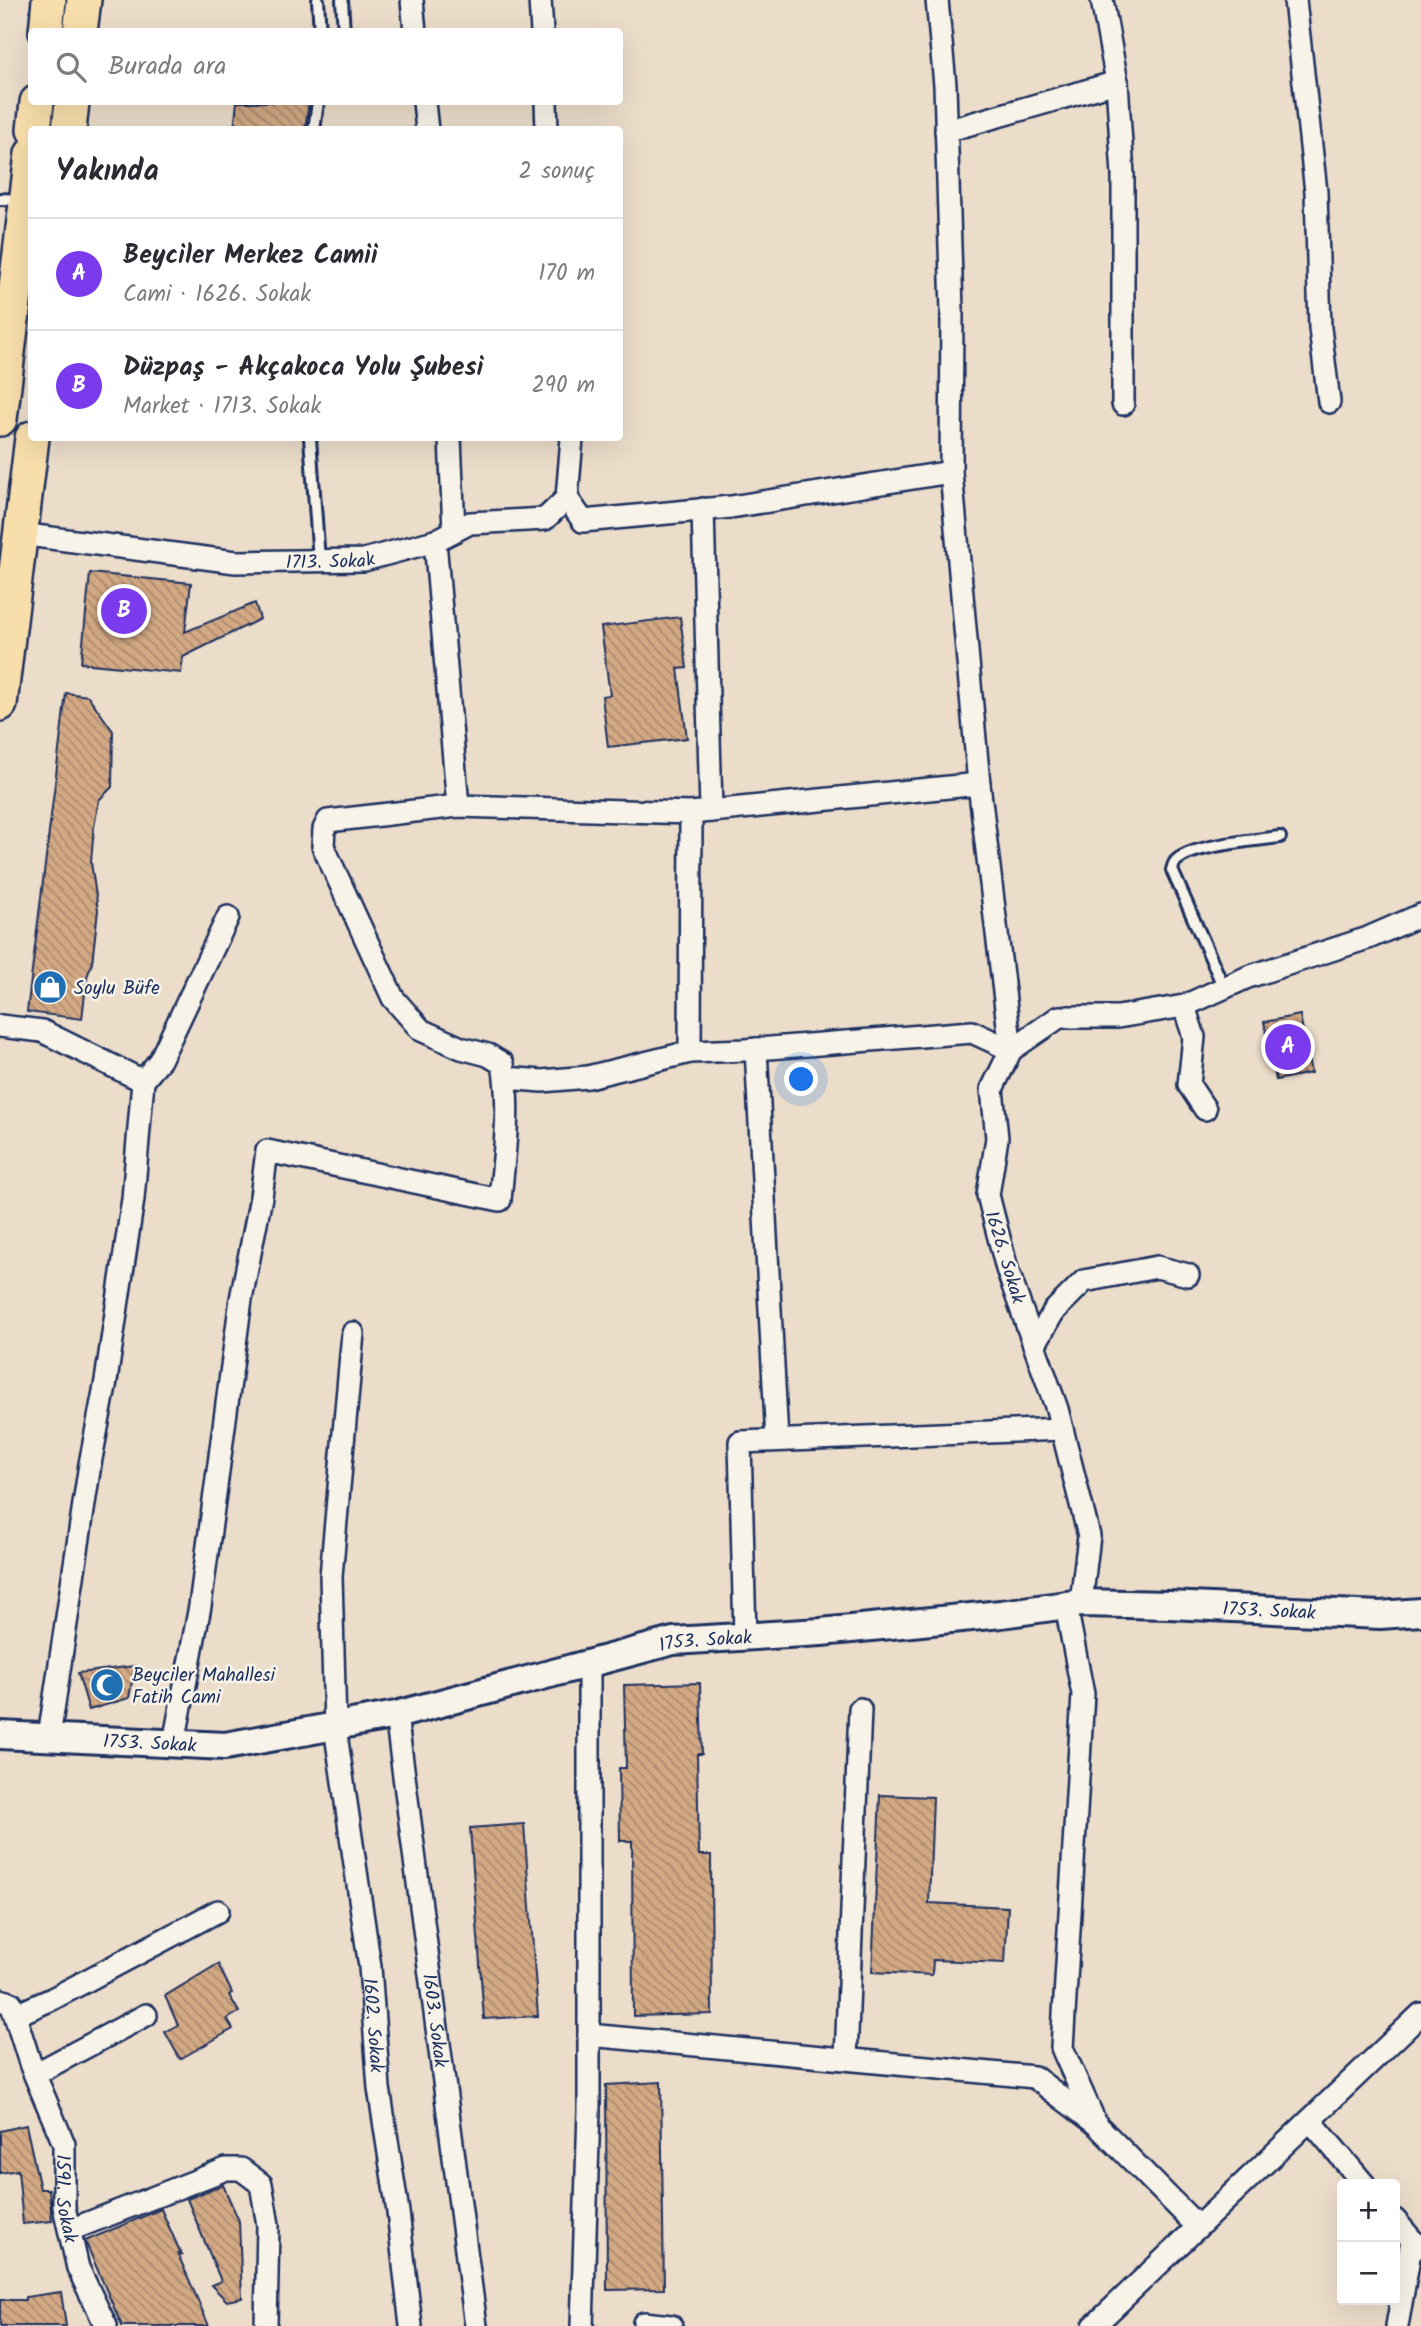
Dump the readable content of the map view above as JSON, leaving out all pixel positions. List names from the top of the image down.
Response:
{
  "streets": {
    "street": [
      "1713. Sokak",
      "1626. Sokak",
      "1753. Sokak",
      "1603. Sokak",
      "1602. Sokak",
      "1591. Sokak"
    ]
  },
  "crossings": [
    ["1626. Sokak", "1753. Sokak"],
    ["1753. Sokak", "1603. Sokak"],
    ["1753. Sokak", "1602. Sokak"]
  ],
  "places": {
    "shop": ["Soylu Büfe"],
    "mosque": ["Beyciler Mahallesi Fatih Cami"]
  },
  "page": {
    "search": "Burada ara",
    "heading": ["Yakında", "2 sonuç"],
    "list": [
      {
        "mark": "A",
        "name": "Beyciler Merkez Camii",
        "note": "Cami · 1626. Sokak",
        "value": "170 m"
      },
      {
        "mark": "B",
        "name": "Düzpaş - Akçakoca Yolu Şubesi",
        "note": "Market · 1713. Sokak",
        "value": "290 m"
      }
    ],
    "pins": ["B", "A"],
    "map_buttons": ["+", "−"]
  }
}
